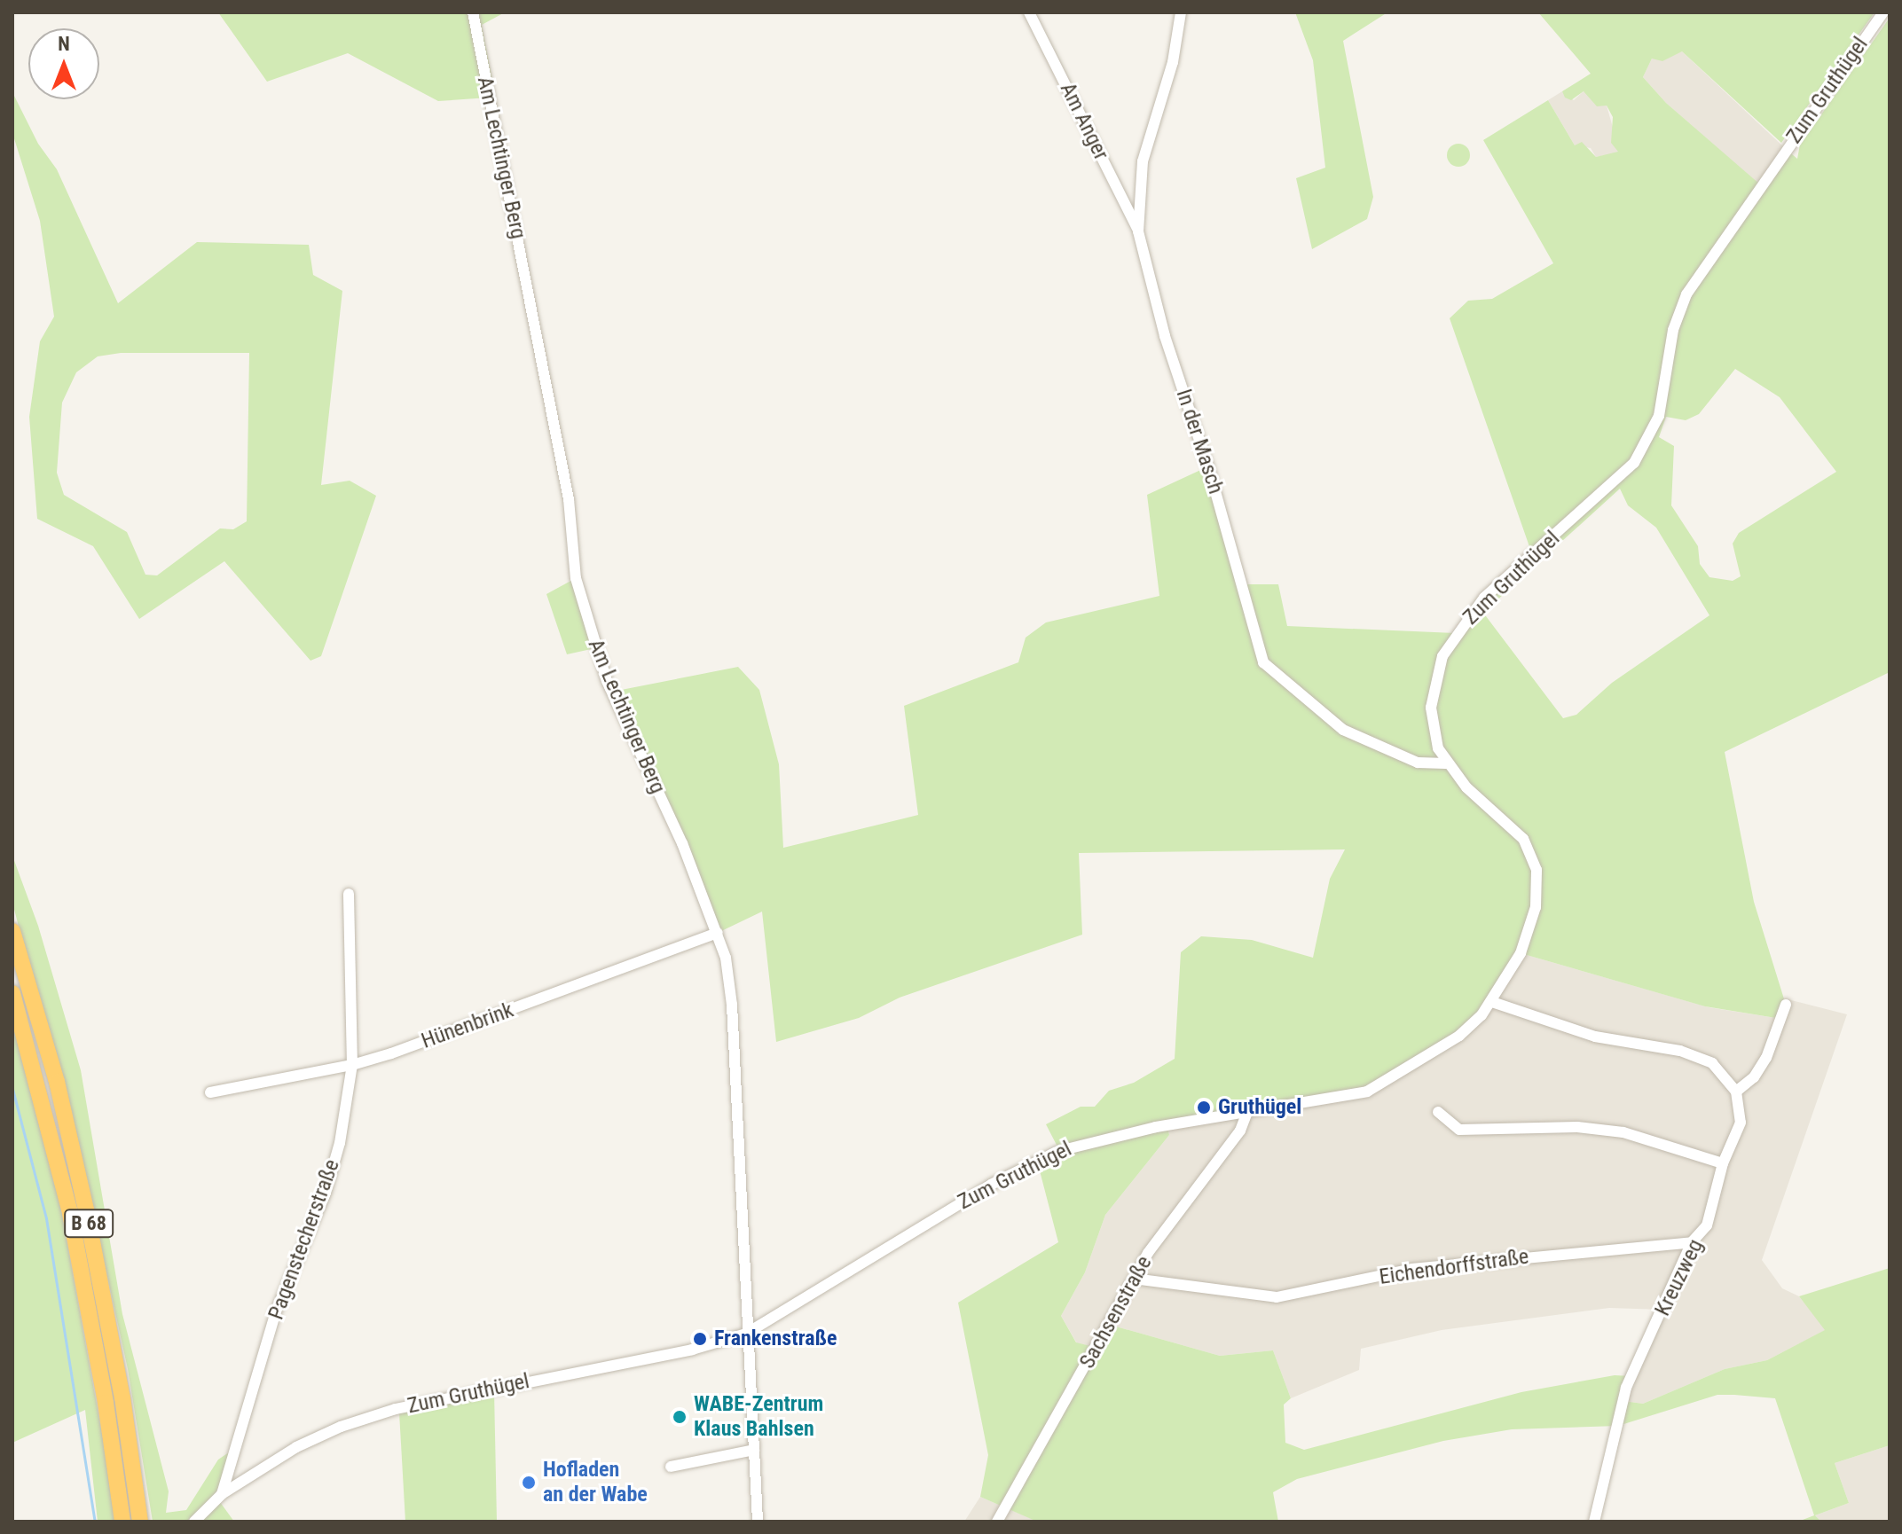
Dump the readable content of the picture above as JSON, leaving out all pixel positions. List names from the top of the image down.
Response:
{
  "streets": {
    "highway": ["B 68"],
    "street": [
      "Zum Gruthügel",
      "Am Anger",
      "Am Lechtinger Berg",
      "In der Masch",
      "Hünenbrink",
      "Pagenstecherstraße",
      "Eichendorffstraße",
      "Kreuzweg",
      "Sachsenstraße"
    ]
  },
  "crossings": [
    ["Zum Gruthügel", "Am Lechtinger Berg"],
    ["Zum Gruthügel", "In der Masch"],
    ["Zum Gruthügel", "Pagenstecherstraße"],
    ["Zum Gruthügel", "Sachsenstraße"],
    ["Am Anger", "In der Masch"],
    ["Am Lechtinger Berg", "Hünenbrink"],
    ["Hünenbrink", "Pagenstecherstraße"],
    ["Eichendorffstraße", "Kreuzweg"],
    ["Eichendorffstraße", "Sachsenstraße"]
  ],
  "places": [
    "Gruthügel",
    "Frankenstraße",
    "WABE-Zentrum Klaus Bahlsen",
    "Hofladen an der Wabe"
  ],
  "north": "top"
}
